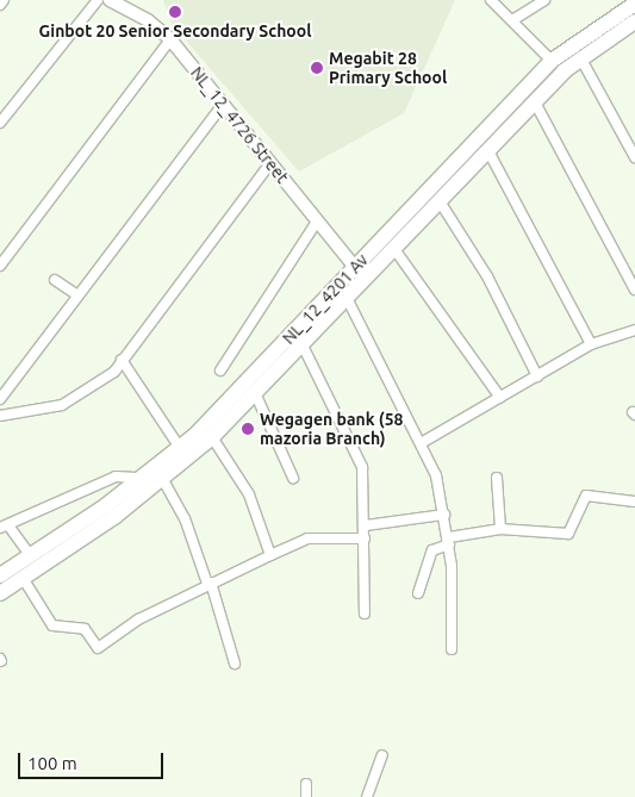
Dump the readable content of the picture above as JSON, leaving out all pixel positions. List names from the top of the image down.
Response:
{
  "streets": {
    "main road": ["NL_12_4201 Av"],
    "street": ["NL_12_4726 Street"]
  },
  "crossings": [
    ["NL_12_4726 Street", "NL_12_4201 Av"]
  ],
  "places": ["Ginbot 20 Senior Secondary School", "Megabit 28 Primary School", "Wegagen bank (58 mazoria Branch)"],
  "scale_bar": "100 m"
}
